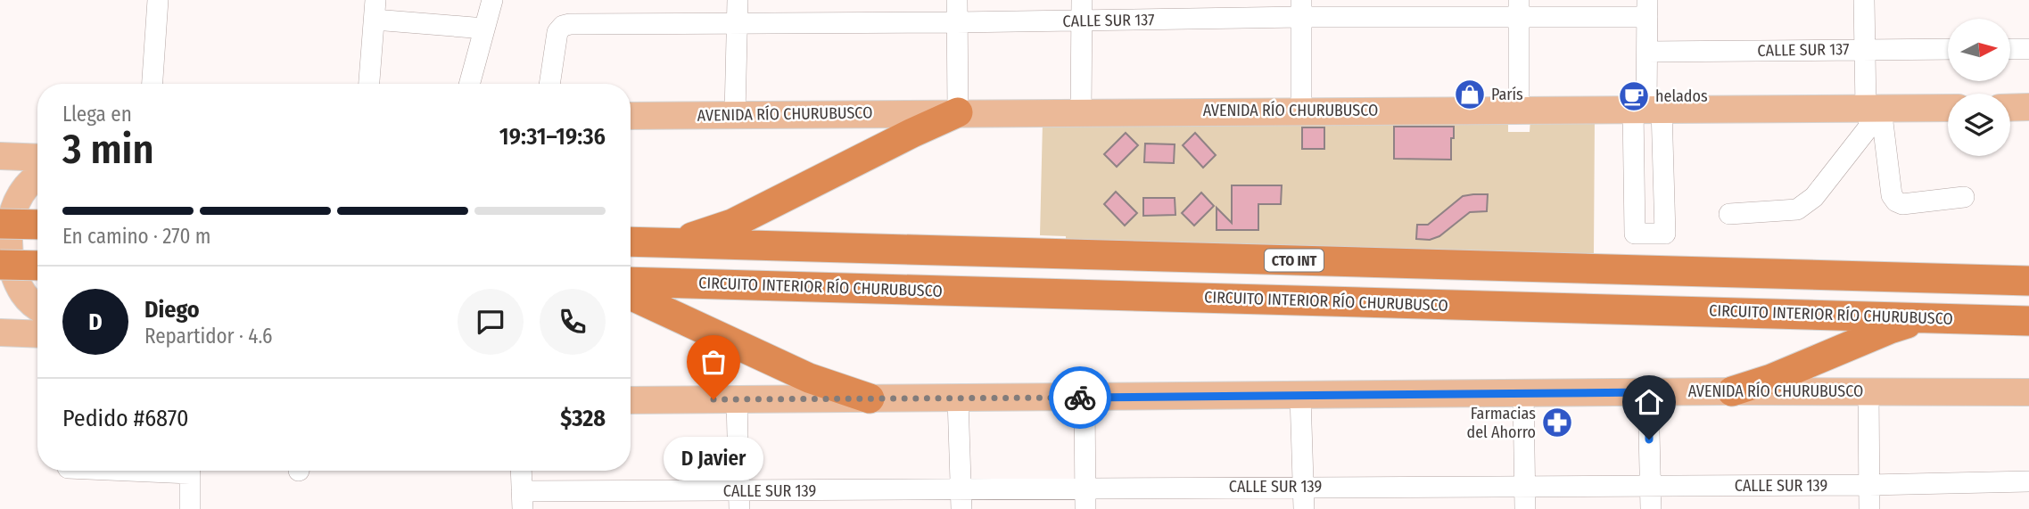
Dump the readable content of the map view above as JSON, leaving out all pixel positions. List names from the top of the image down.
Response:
{
  "streets": {
    "highway": ["CTO INT", "CIRCUITO INTERIOR RÍO CHURUBUSCO"],
    "main road": ["AVENIDA RÍO CHURUBUSCO"],
    "street": ["CALLE SUR 137", "CALLE SUR 139"]
  },
  "places": {
    "shop": ["París"],
    "cafe": ["helados"],
    "other": ["D Javier"],
    "pharmacy": ["Farmacias del Ahorro"]
  },
  "north": "right",
  "page": {
    "heading": ["3 min", "Llega en", "19:31–19:36"],
    "panel": [
      "Diego",
      "Repartidor · 4.6",
      "Pedido #6870",
      "$328"
    ],
    "bar": "En camino · 270 m",
    "round": "D",
    "bubble": "D Javier"
  }
}
